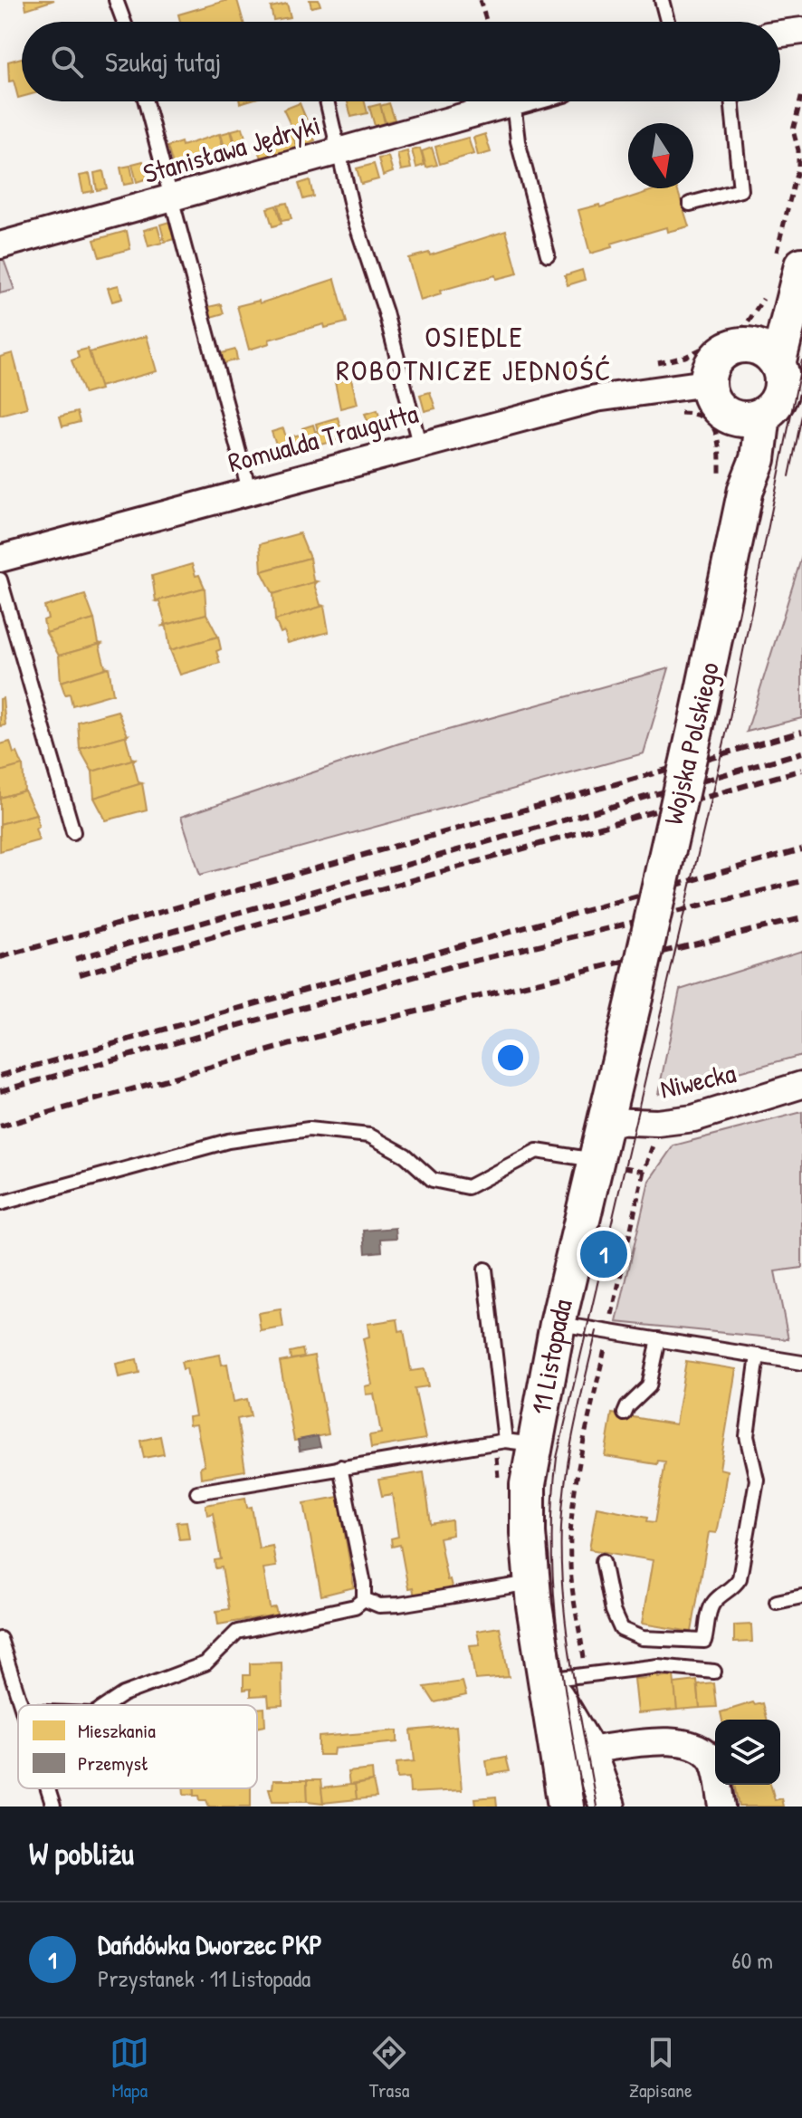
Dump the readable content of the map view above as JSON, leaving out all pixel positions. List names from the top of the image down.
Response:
{
  "streets": {
    "main road": ["Wojska Polskiego", "11 Listopada"],
    "street": ["Stanisława Jędryki", "Romualda Traugutta", "Niwecka"]
  },
  "crossings": [
    ["Romualda Traugutta", "Wojska Polskiego"],
    ["Wojska Polskiego", "11 Listopada"],
    ["Niwecka", "11 Listopada"]
  ],
  "districts": ["OSIEDLE ROBOTNICZE JEDNOŚĆ"],
  "legend": ["Mieszkania", "Przemysł"],
  "north": "bottom",
  "page": {
    "search": "Szukaj tutaj",
    "pins": "1",
    "heading": "W pobliżu",
    "list": [
      {
        "mark": "1",
        "name": "Dańdówka Dworzec PKP",
        "note": "Przystanek · 11 Listopada",
        "value": "60 m"
      }
    ],
    "nav": ["Mapa", "Trasa", "Zapisane"]
  }
}
